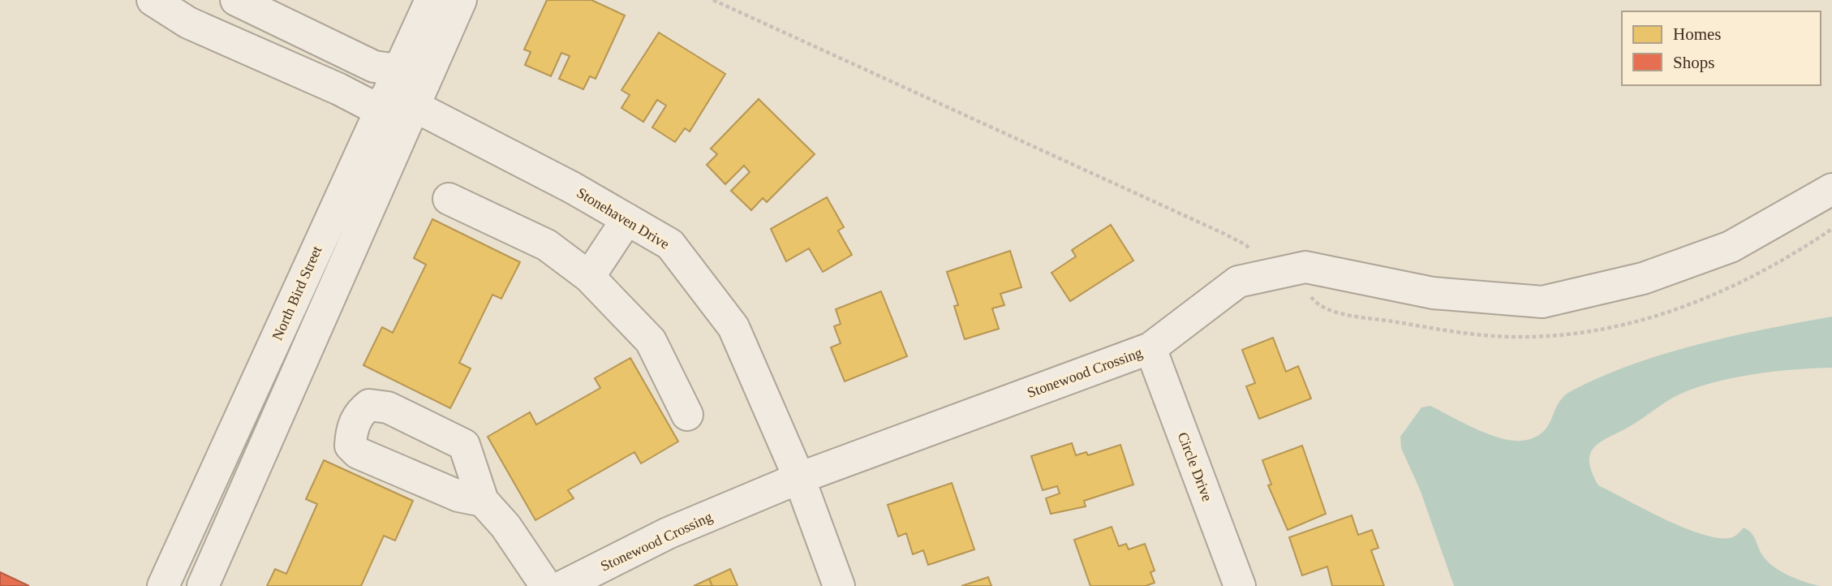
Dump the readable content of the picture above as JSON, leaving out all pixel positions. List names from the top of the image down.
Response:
{
  "streets": {
    "street": [
      "Stonehaven Drive",
      "North Bird Street",
      "Stonewood Crossing",
      "Circle Drive"
    ]
  },
  "crossings": [
    ["Stonehaven Drive", "North Bird Street"],
    ["Stonehaven Drive", "Stonewood Crossing"],
    ["Stonewood Crossing", "Circle Drive"]
  ],
  "legend": ["Homes", "Shops"]
}
